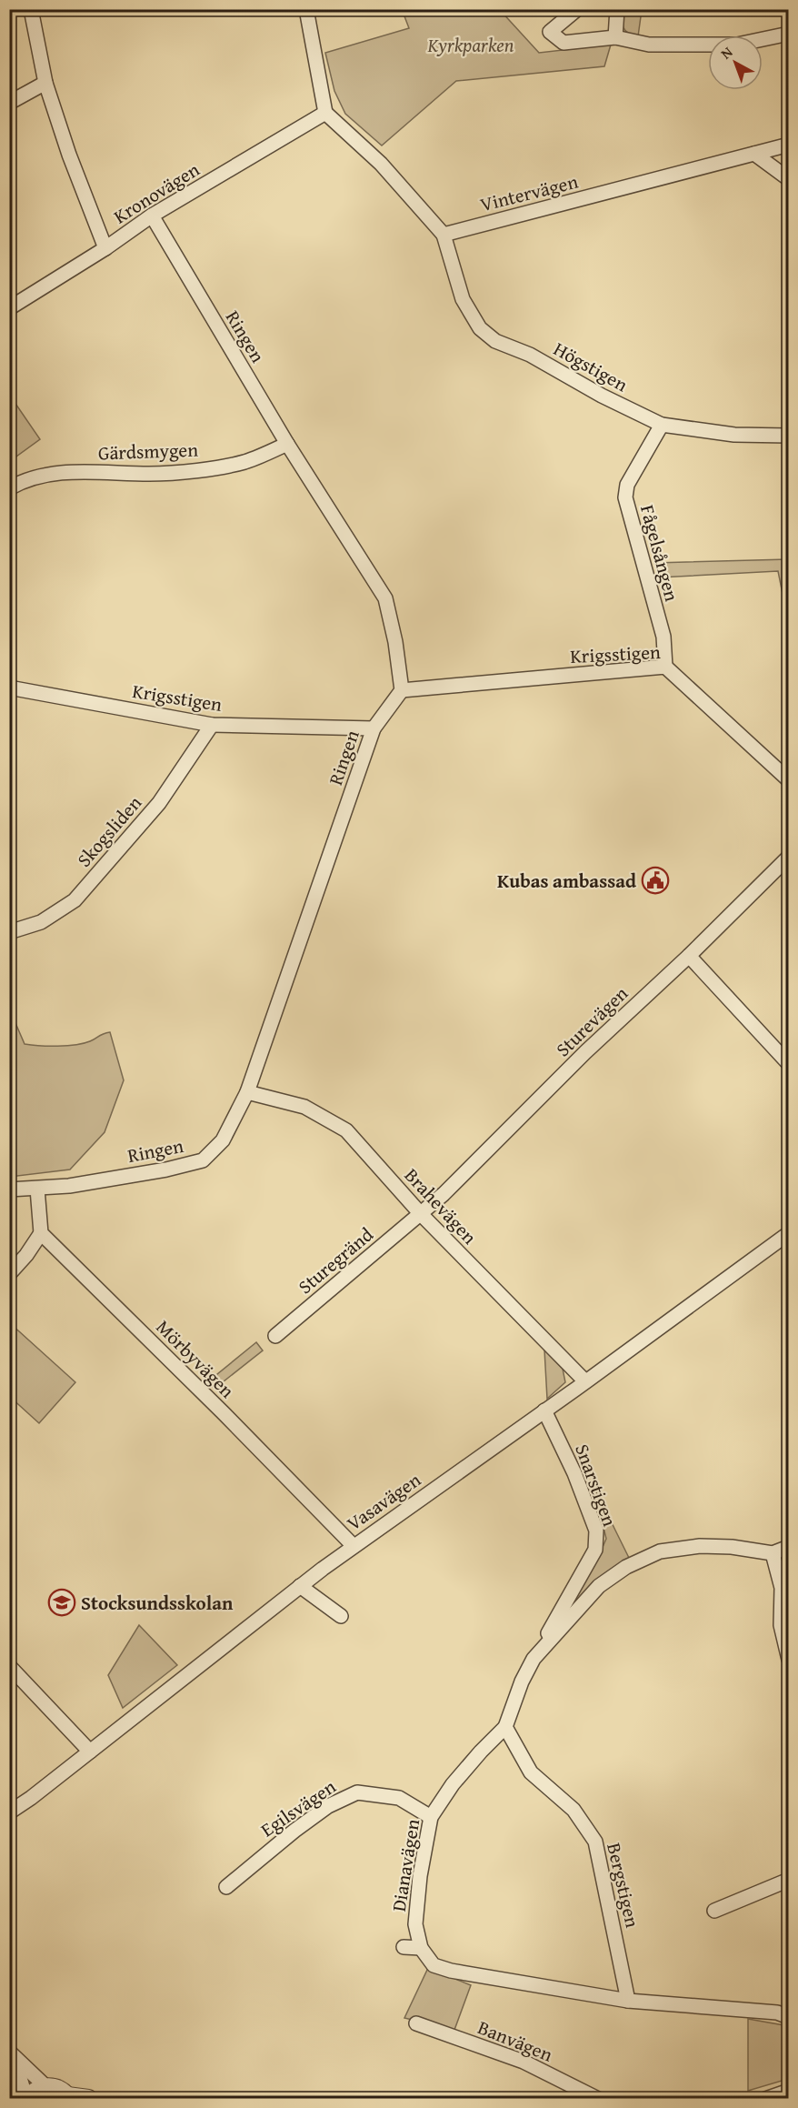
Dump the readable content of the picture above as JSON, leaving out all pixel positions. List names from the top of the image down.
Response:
{
  "streets": {
    "street": [
      "Kronovägen",
      "Vintervägen",
      "Ringen",
      "Högstigen",
      "Gärdsmygen",
      "Fågelsången",
      "Krigsstigen",
      "Skogsliden",
      "Sturevägen",
      "Brahevägen",
      "Sturegränd",
      "Mörbyvägen",
      "Snarstigen",
      "Vasavägen",
      "Egilsvägen",
      "Dianavägen",
      "Bergstigen",
      "Banvägen"
    ]
  },
  "crossings": [
    ["Kronovägen", "Ringen"],
    ["Vintervägen", "Högstigen"],
    ["Ringen", "Gärdsmygen"],
    ["Ringen", "Krigsstigen"],
    ["Ringen", "Brahevägen"],
    ["Högstigen", "Fågelsången"],
    ["Fågelsången", "Krigsstigen"],
    ["Krigsstigen", "Skogsliden"],
    ["Sturevägen", "Brahevägen"],
    ["Sturevägen", "Sturegränd"],
    ["Brahevägen", "Sturegränd"],
    ["Brahevägen", "Vasavägen"],
    ["Mörbyvägen", "Vasavägen"],
    ["Snarstigen", "Vasavägen"],
    ["Egilsvägen", "Dianavägen"],
    ["Dianavägen", "Bergstigen"]
  ],
  "parks": ["Kyrkparken"],
  "places": {
    "public building": ["Kubas ambassad"],
    "school or university": ["Stocksundsskolan"]
  },
  "north": "top left"
}
